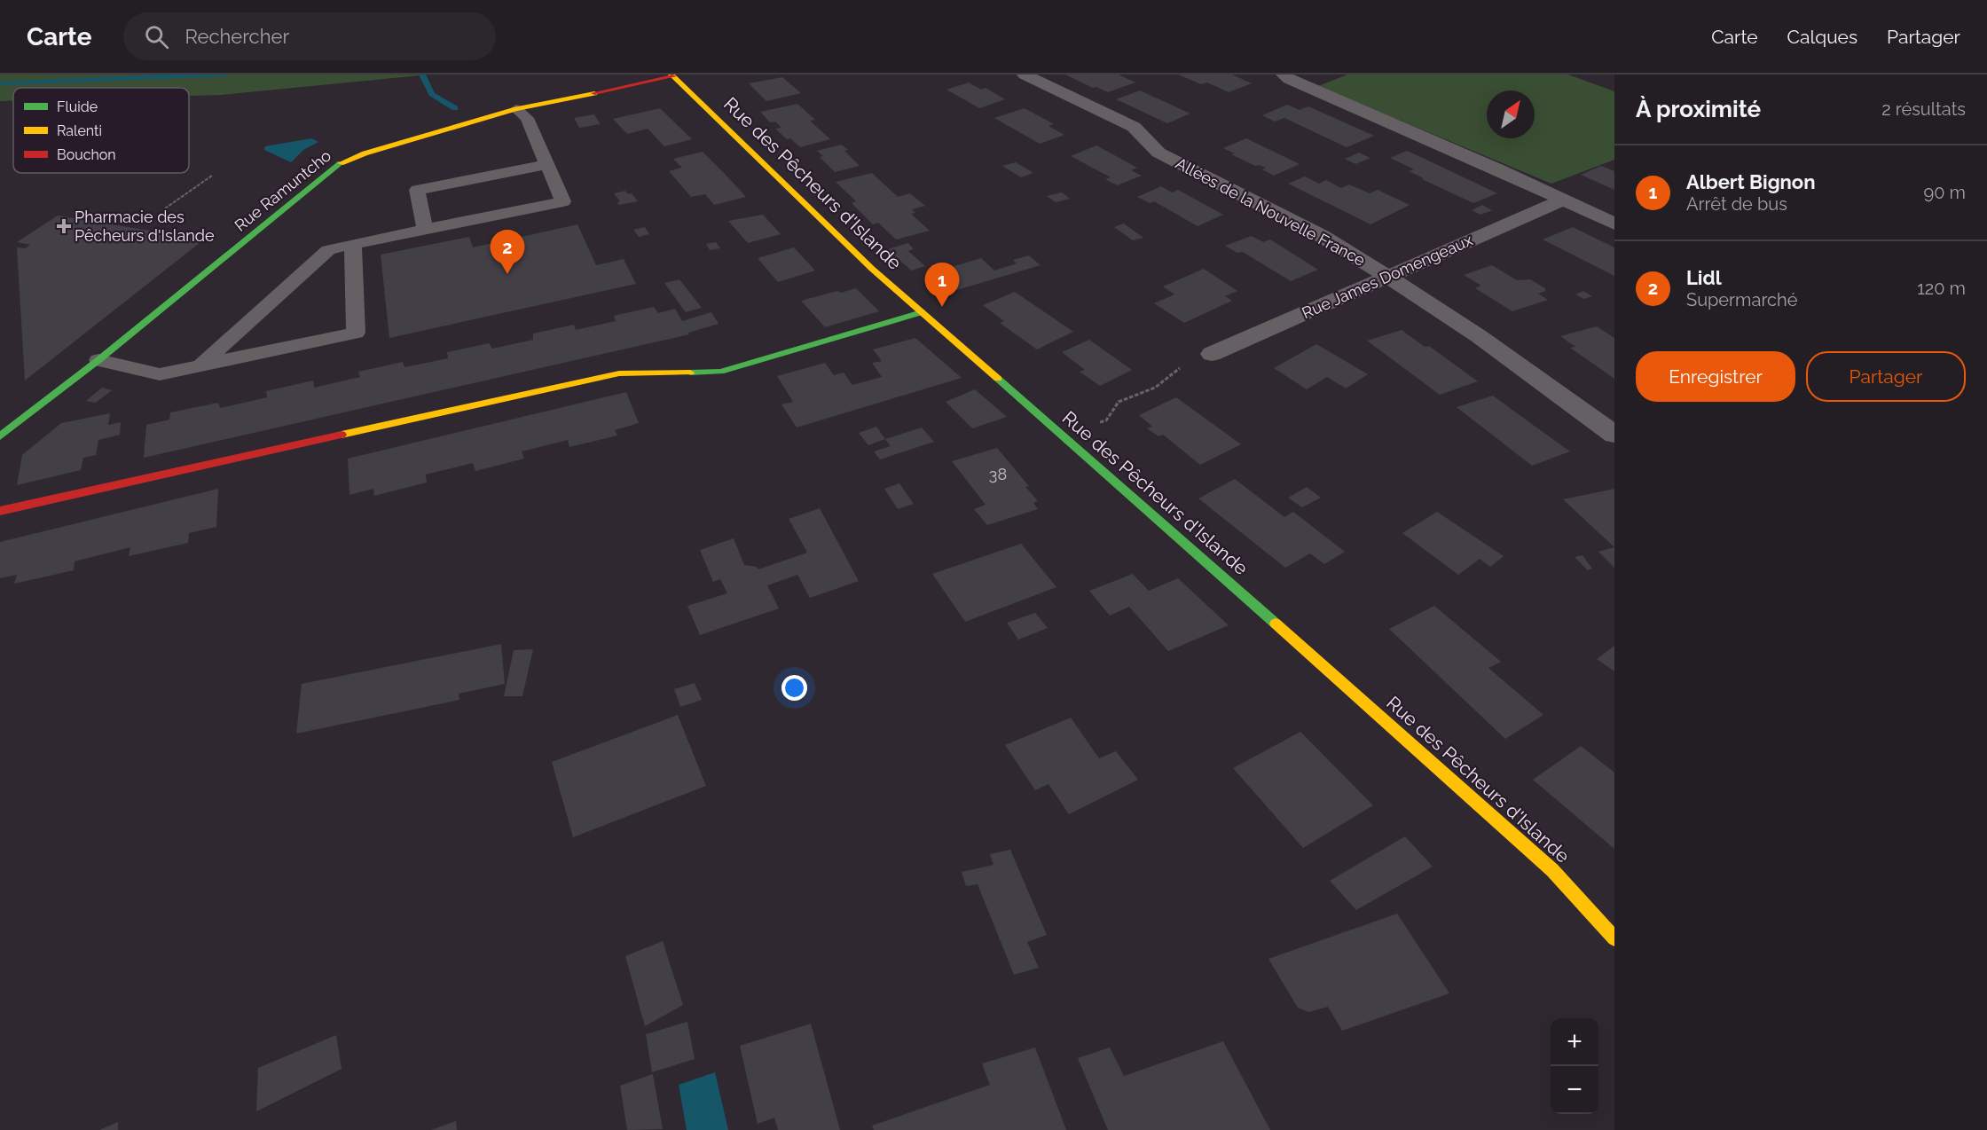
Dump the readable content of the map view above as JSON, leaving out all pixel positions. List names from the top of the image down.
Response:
{
  "streets": {
    "street": [
      "Rue des Pêcheurs d'Islande",
      "Rue Ramuntcho",
      "Allées de la Nouvelle France",
      "Rue James Domengeaux"
    ]
  },
  "crossings": [
    ["Rue des Pêcheurs d'Islande", "Rue Ramuntcho"],
    ["Allées de la Nouvelle France", "Rue James Domengeaux"]
  ],
  "places": {
    "health": ["Pharmacie des Pêcheurs d'Islande"]
  },
  "house_numbers": ["38"],
  "legend": ["Fluide", "Ralenti", "Bouchon"],
  "north": "top right",
  "page": {
    "header": "Carte",
    "search": "Rechercher",
    "nav": ["Carte", "Calques", "Partager"],
    "heading": ["À proximité", "2 résultats"],
    "list": [
      {
        "mark": "1",
        "name": "Albert Bignon",
        "note": "Arrêt de bus",
        "value": "90 m"
      },
      {
        "mark": "2",
        "name": "Lidl",
        "note": "Supermarché",
        "value": "120 m"
      }
    ],
    "pins": ["2", "1"],
    "buttons": ["Enregistrer", "Partager"],
    "map_buttons": ["+", "−"]
  }
}
